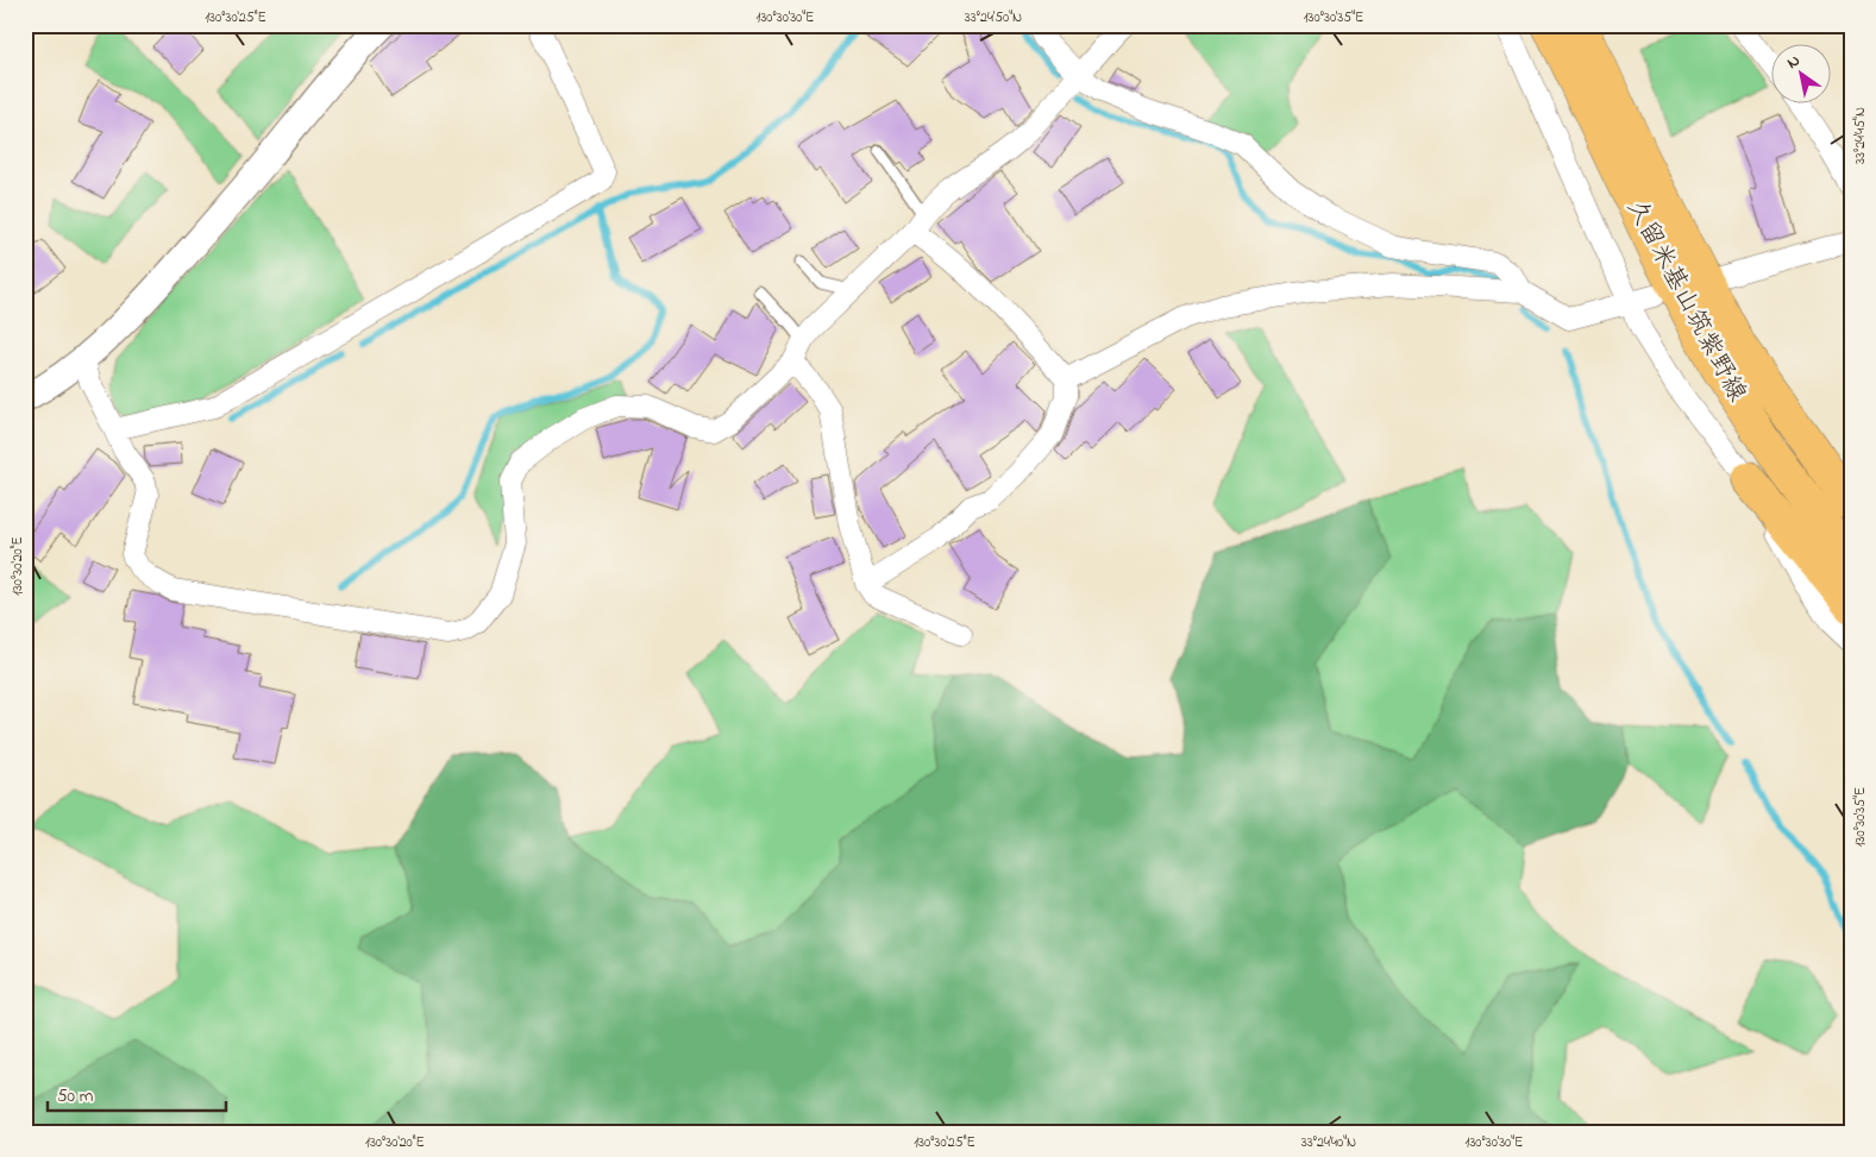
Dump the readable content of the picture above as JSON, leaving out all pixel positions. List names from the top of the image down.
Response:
{
  "streets": {
    "main road": ["久留米基山筑紫野線"]
  },
  "scale_bar": "50 m",
  "north": "top left",
  "coordinates": [
    "130°30'25\"E",
    "130°30'30\"E",
    "33°24'50\"N",
    "130°30'35\"E",
    "33°24'45\"N",
    "130°30'20\"E",
    "33°24'40\"N"
  ]
}
